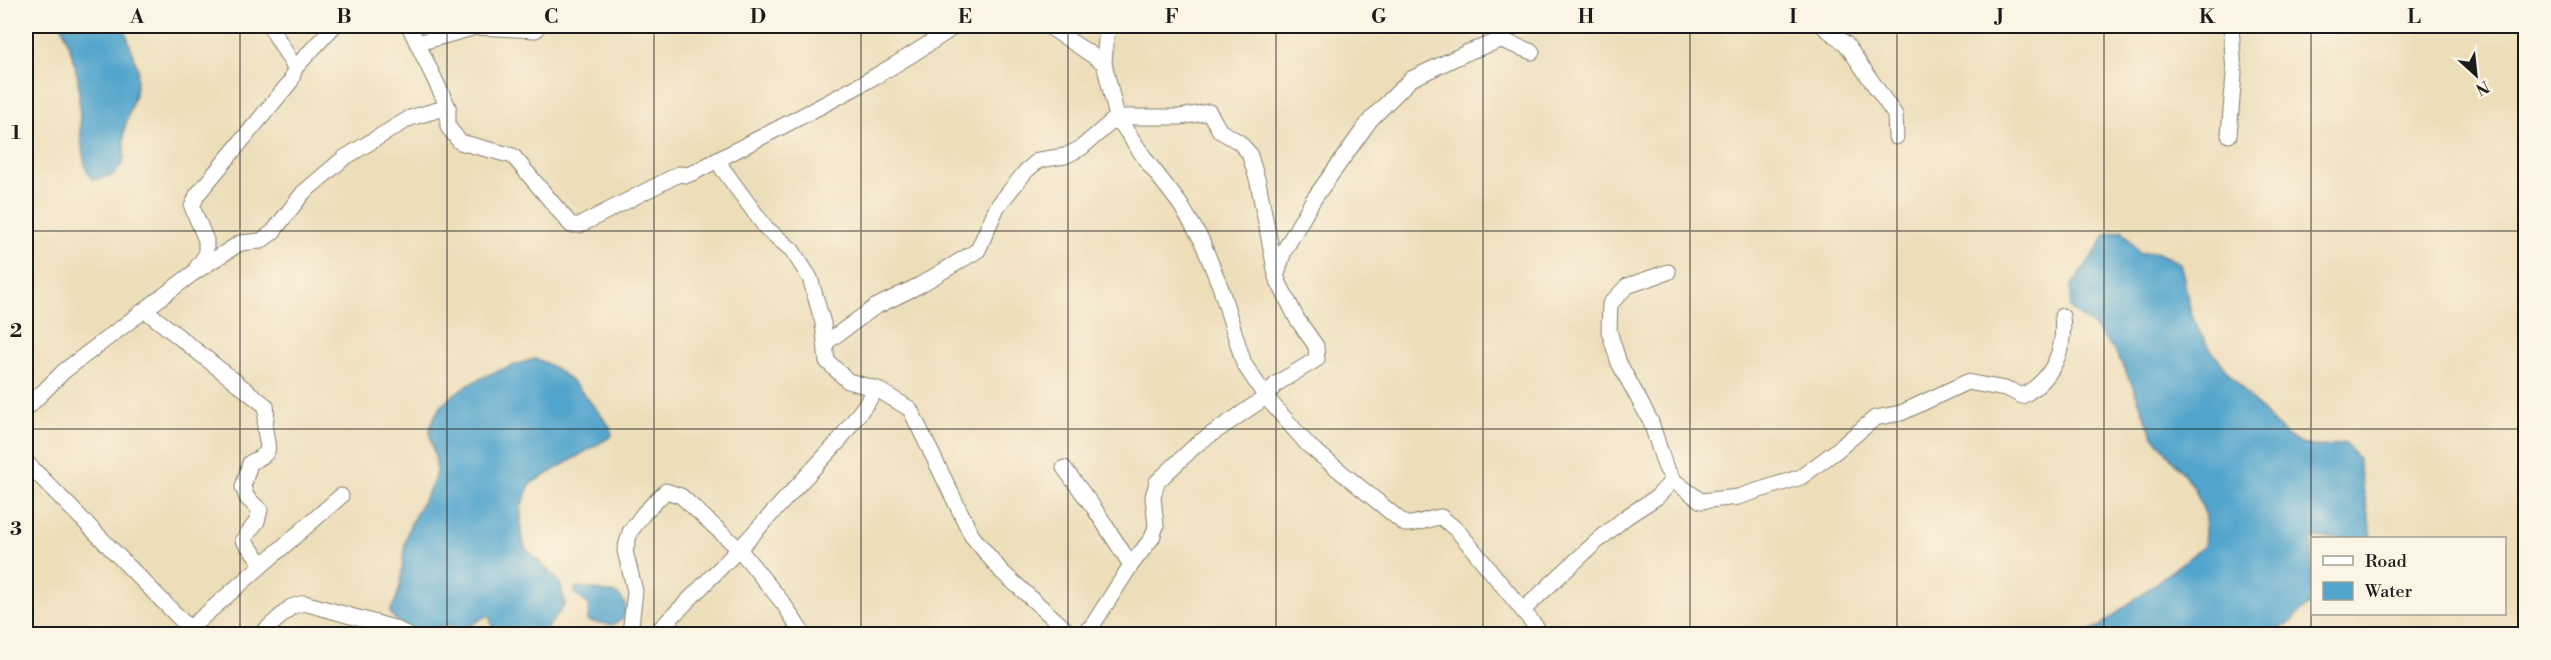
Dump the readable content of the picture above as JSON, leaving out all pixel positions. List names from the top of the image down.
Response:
{
  "legend": ["Road", "Water"],
  "north": "bottom right",
  "grid": {
    "columns": [
      "A",
      "B",
      "C",
      "D",
      "E",
      "F",
      "G",
      "H",
      "I",
      "J",
      "K",
      "L"
    ],
    "rows": ["1", "2", "3"]
  }
}
